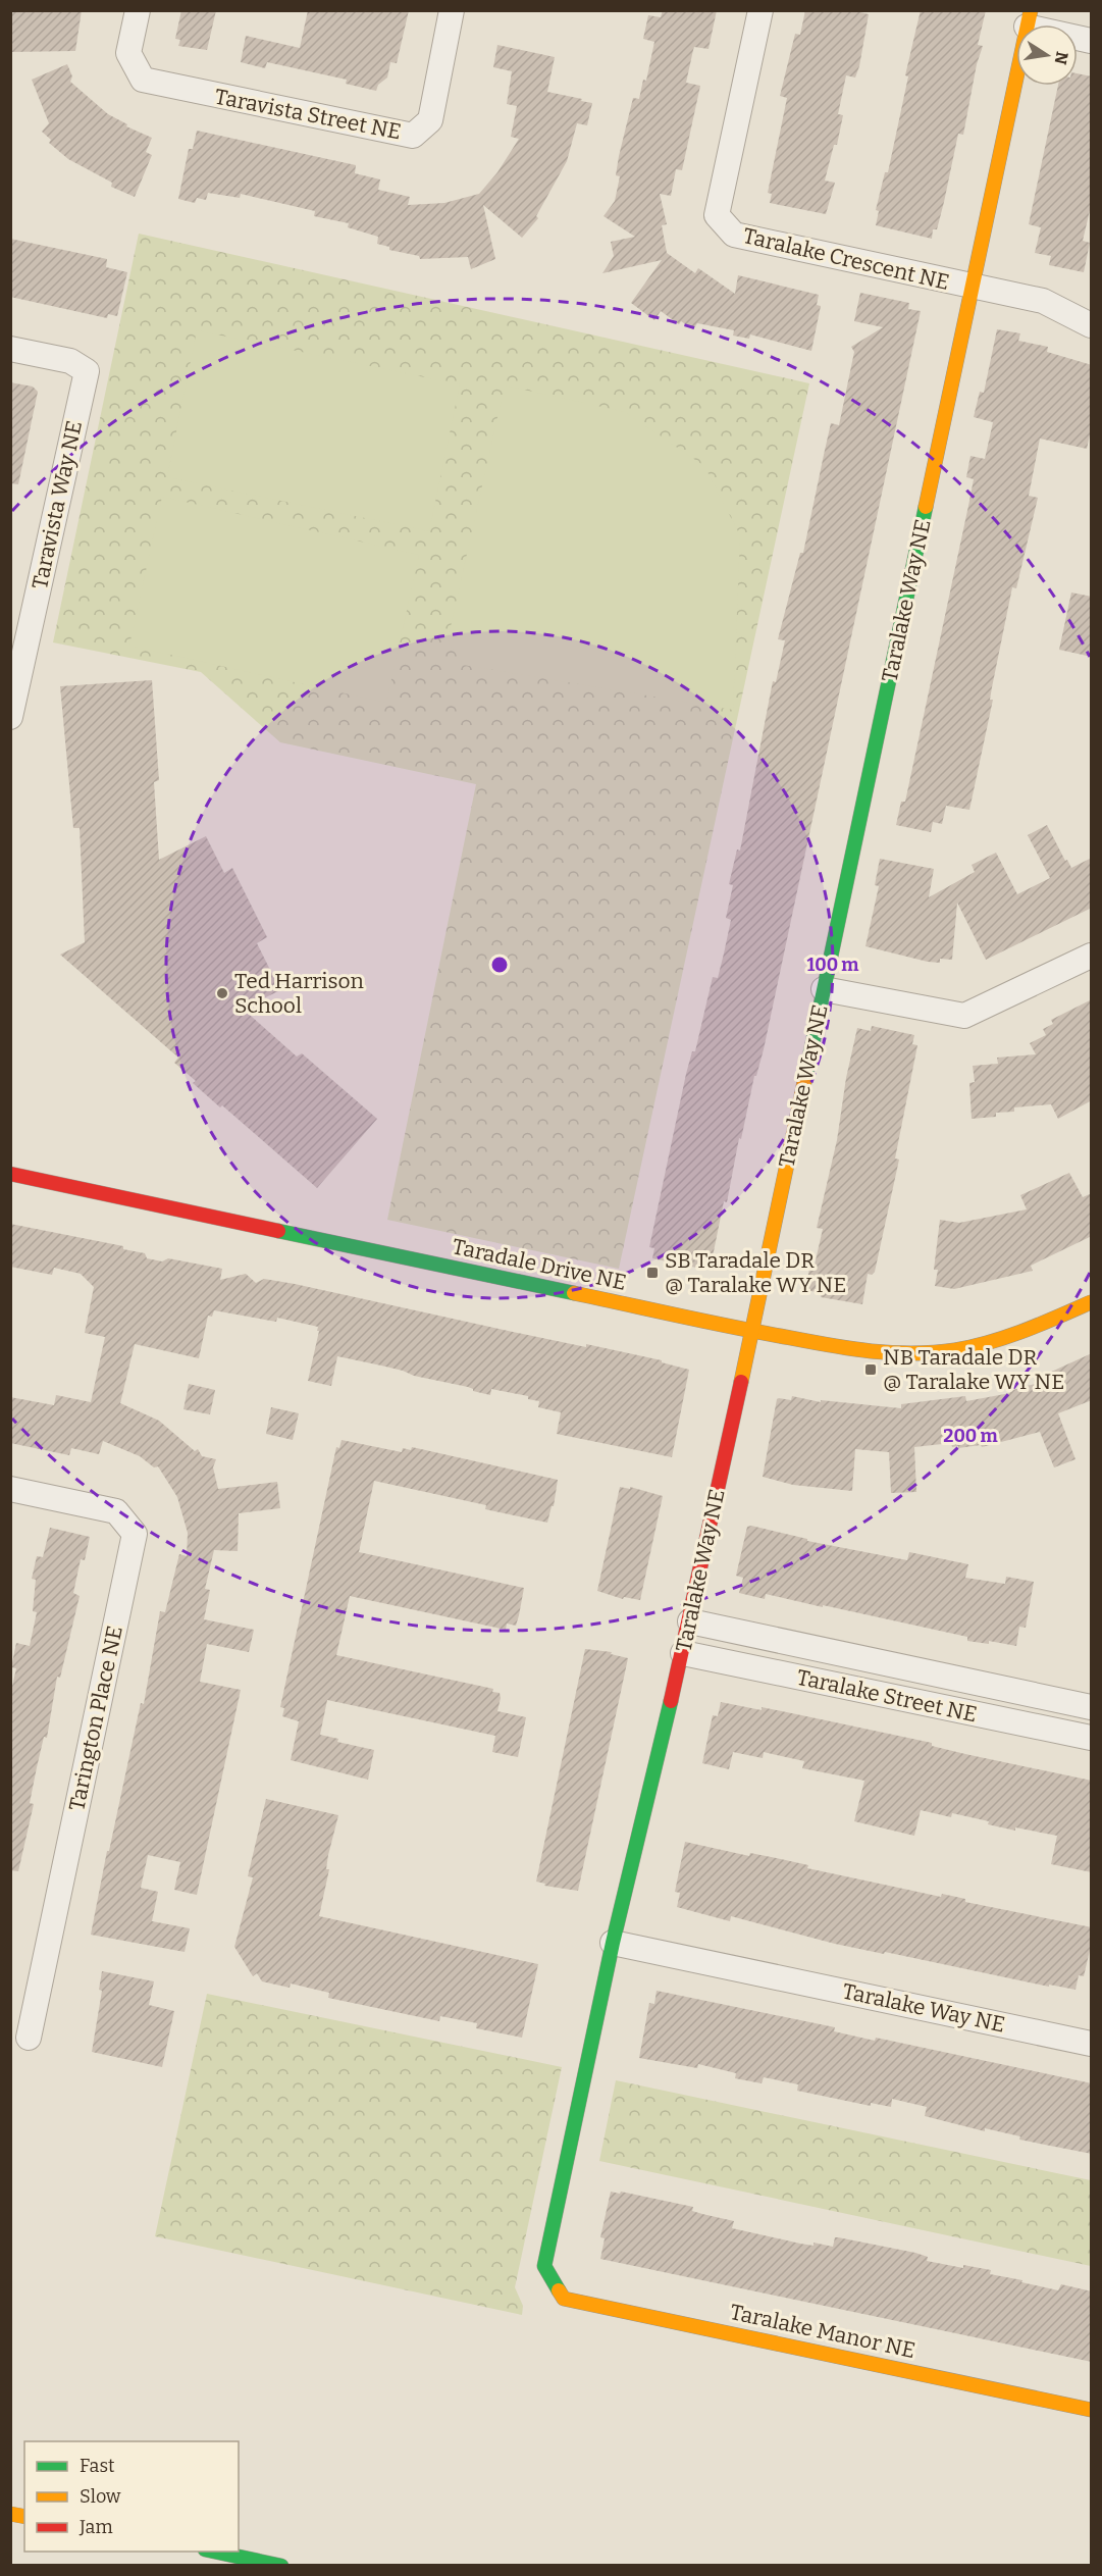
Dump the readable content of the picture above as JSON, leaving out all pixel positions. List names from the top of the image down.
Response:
{
  "streets": {
    "main road": ["Taralake Way NE", "Taradale Drive NE", "Taralake Manor NE"],
    "street": [
      "Taravista Street NE",
      "Taralake Crescent NE",
      "Taravista Way NE",
      "Taralake Street NE",
      "Tarington Place NE"
    ]
  },
  "crossings": [
    ["Taralake Crescent NE", "Taralake Way NE"],
    ["Taralake Way NE", "Taradale Drive NE"],
    ["Taralake Way NE", "Taralake Street NE"],
    ["Taralake Way NE", "Taralake Manor NE"]
  ],
  "places": {
    "other": ["Ted Harrison School"],
    "transit": ["SB Taradale DR @ Taralake WY NE", "NB Taradale DR @ Taralake WY NE"]
  },
  "legend": ["Fast", "Slow", "Jam"],
  "north": "right",
  "rings": ["100 m", "200 m"]
}
